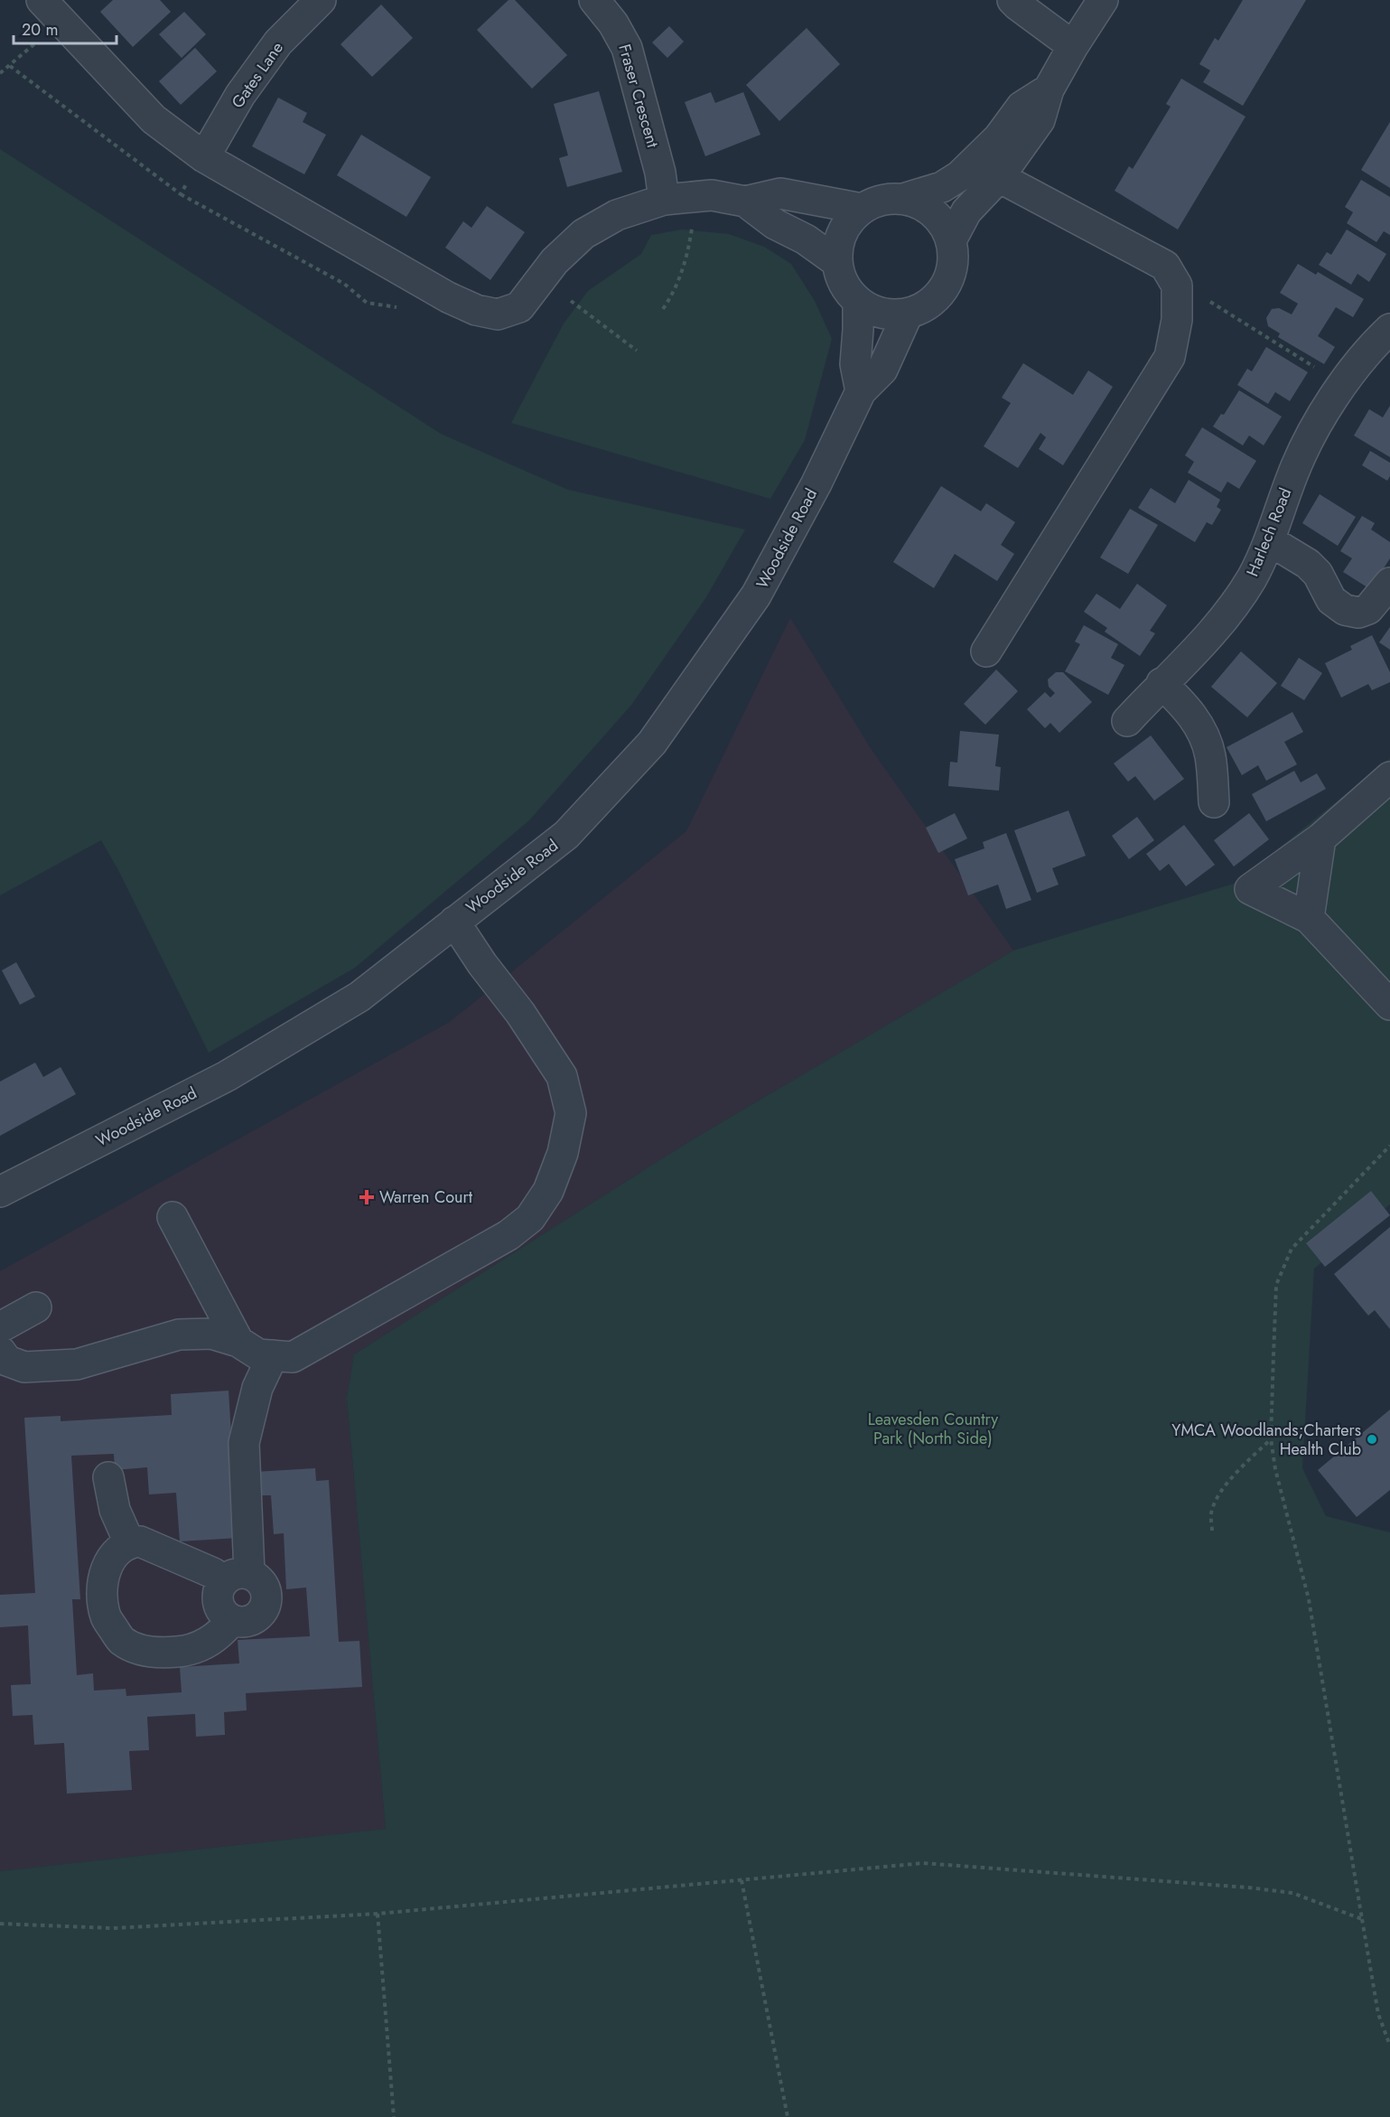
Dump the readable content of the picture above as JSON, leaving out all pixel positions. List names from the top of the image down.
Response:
{
  "streets": {
    "street": [
      "Gates Lane",
      "Fraser Crescent",
      "Harlech Road",
      "Woodside Road"
    ]
  },
  "parks": ["Leavesden Country Park (North Side)"],
  "places": {
    "health": ["Warren Court"],
    "other": ["YMCA Woodlands;Charters Health Club"]
  },
  "scale_bar": "20 m"
}
